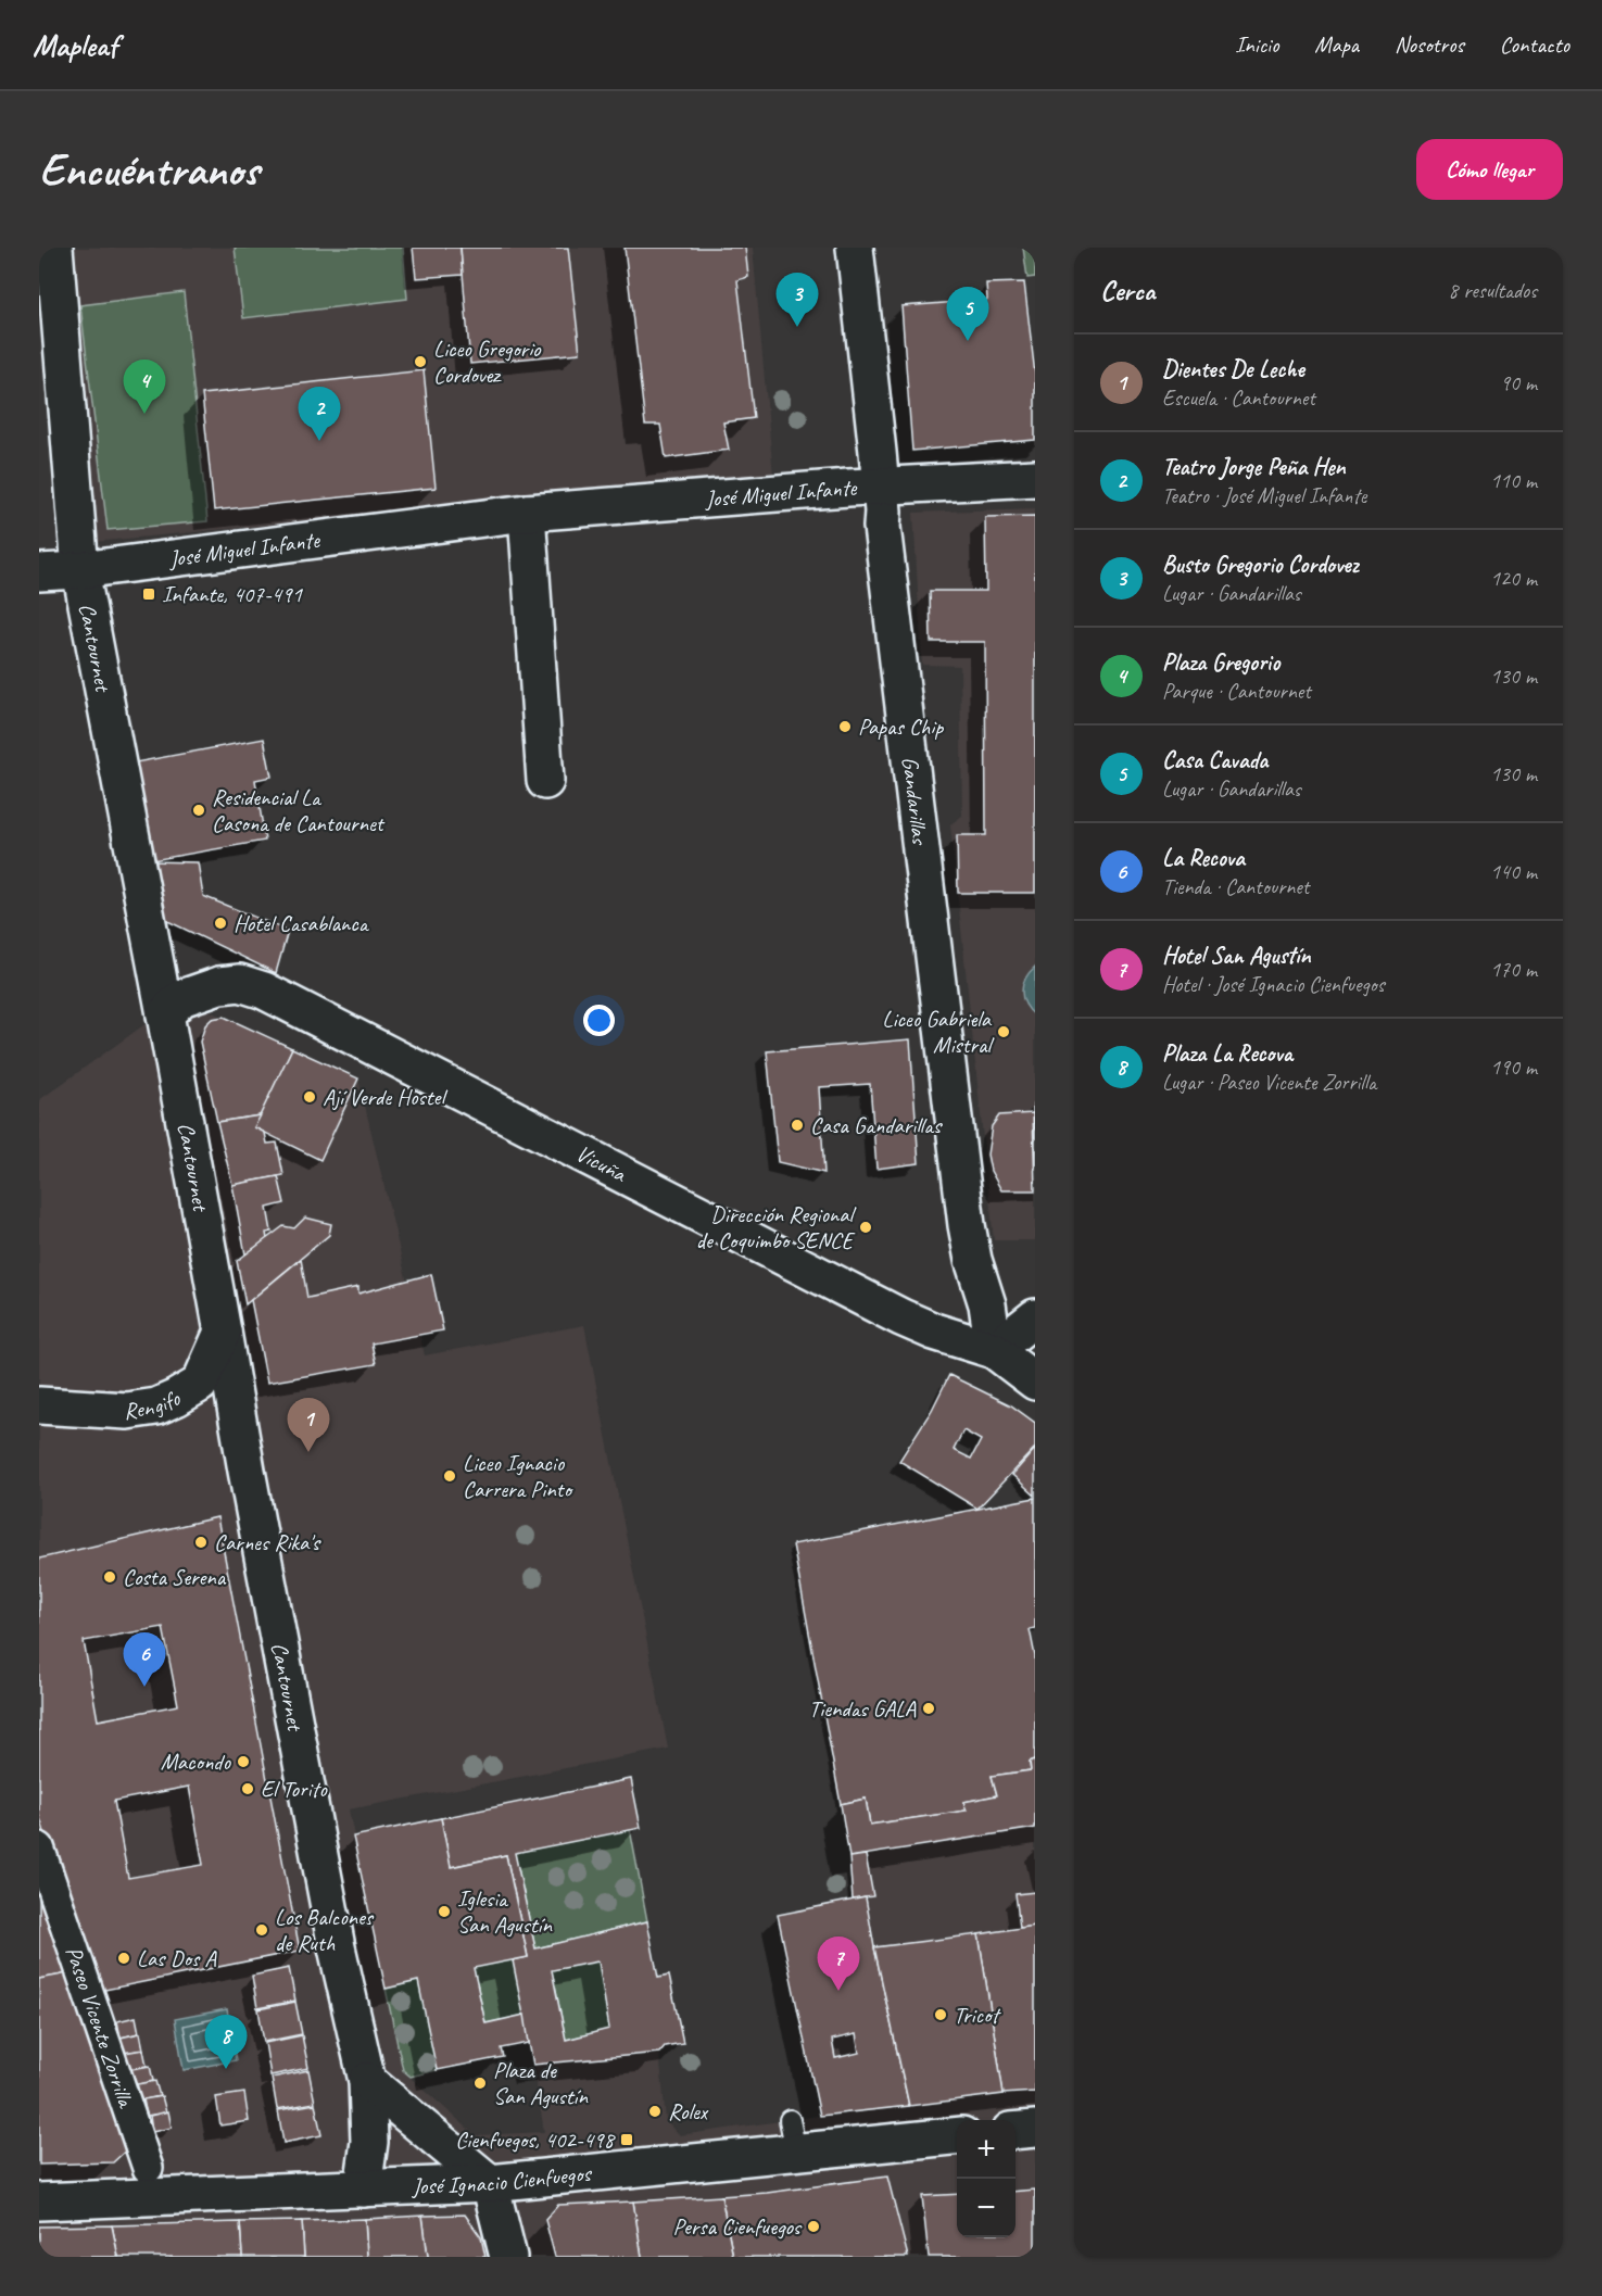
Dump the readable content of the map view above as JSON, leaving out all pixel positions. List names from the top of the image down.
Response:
{
  "streets": {
    "street": [
      "José Miguel Infante",
      "Cantournet",
      "Gandarillas",
      "Vicuña",
      "Rengifo",
      "Paseo Vicente Zorrilla",
      "José Ignacio Cienfuegos"
    ]
  },
  "crossings": [
    ["José Miguel Infante", "Cantournet"],
    ["José Miguel Infante", "Gandarillas"],
    ["Cantournet", "Vicuña"],
    ["Cantournet", "Rengifo"],
    ["Cantournet", "José Ignacio Cienfuegos"],
    ["Gandarillas", "Vicuña"]
  ],
  "places": {
    "other": [
      "Liceo Gregorio Cordovez",
      "Papas Chip",
      "Residencial La Casona de Cantournet",
      "Hotel Casablanca",
      "Liceo Gabriela Mistral",
      "Ají Verde Hostel",
      "Casa Gandarillas",
      "Dirección Regional de Coquimbo SENCE",
      "Liceo Ignacio Carrera Pinto",
      "Carnes Rika's",
      "Costa Serena",
      "Tiendas GALA",
      "Macondo",
      "El Torito",
      "Iglesia San Agustín",
      "Los Balcones de Ruth",
      "Las Dos A",
      "Tricot",
      "Plaza de San Agustín",
      "Rolex",
      "Persa Cienfuegos"
    ],
    "transit": ["Infante, 407-491", "Cienfuegos, 402-498"]
  },
  "page": {
    "header": "Mapleaf",
    "nav": [
      "Inicio",
      "Mapa",
      "Nosotros",
      "Contacto"
    ],
    "buttons": "Cómo llegar",
    "title": "Encuéntranos",
    "heading": ["Cerca", "8 resultados"],
    "pins": [
      "3",
      "5",
      "4",
      "2",
      "1",
      "6",
      "7",
      "8"
    ],
    "list": [
      {
        "mark": "1",
        "name": "Dientes De Leche",
        "note": "Escuela · Cantournet",
        "value": "90 m"
      },
      {
        "mark": "2",
        "name": "Teatro Jorge Peña Hen",
        "note": "Teatro · José Miguel Infante",
        "value": "110 m"
      },
      {
        "mark": "3",
        "name": "Busto Gregorio Cordovez",
        "note": "Lugar · Gandarillas",
        "value": "120 m"
      },
      {
        "mark": "4",
        "name": "Plaza Gregorio",
        "note": "Parque · Cantournet",
        "value": "130 m"
      },
      {
        "mark": "5",
        "name": "Casa Cavada",
        "note": "Lugar · Gandarillas",
        "value": "130 m"
      },
      {
        "mark": "6",
        "name": "La Recova",
        "note": "Tienda · Cantournet",
        "value": "140 m"
      },
      {
        "mark": "7",
        "name": "Hotel San Agustín",
        "note": "Hotel · José Ignacio Cienfuegos",
        "value": "170 m"
      },
      {
        "mark": "8",
        "name": "Plaza La Recova",
        "note": "Lugar · Paseo Vicente Zorrilla",
        "value": "190 m"
      }
    ],
    "map_buttons": ["+", "−"]
  }
}
